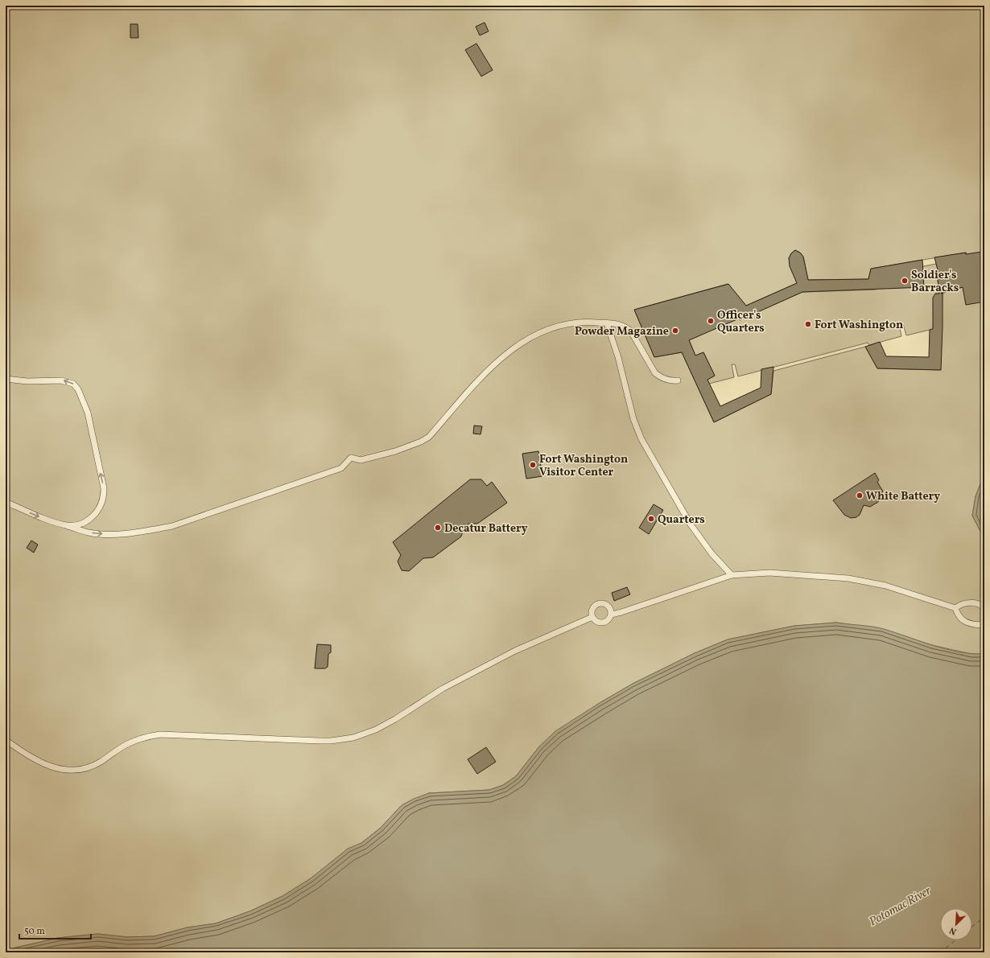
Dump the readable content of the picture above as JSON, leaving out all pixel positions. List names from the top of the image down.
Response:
{
  "water": ["Potomac River"],
  "places": [
    "Soldier's Barracks",
    "Officer's Quarters",
    "Fort Washington",
    "Powder Magazine",
    "Fort Washington Visitor Center",
    "White Battery",
    "Quarters",
    "Decatur Battery"
  ],
  "scale_bar": "50 m",
  "north": "bottom left"
}
